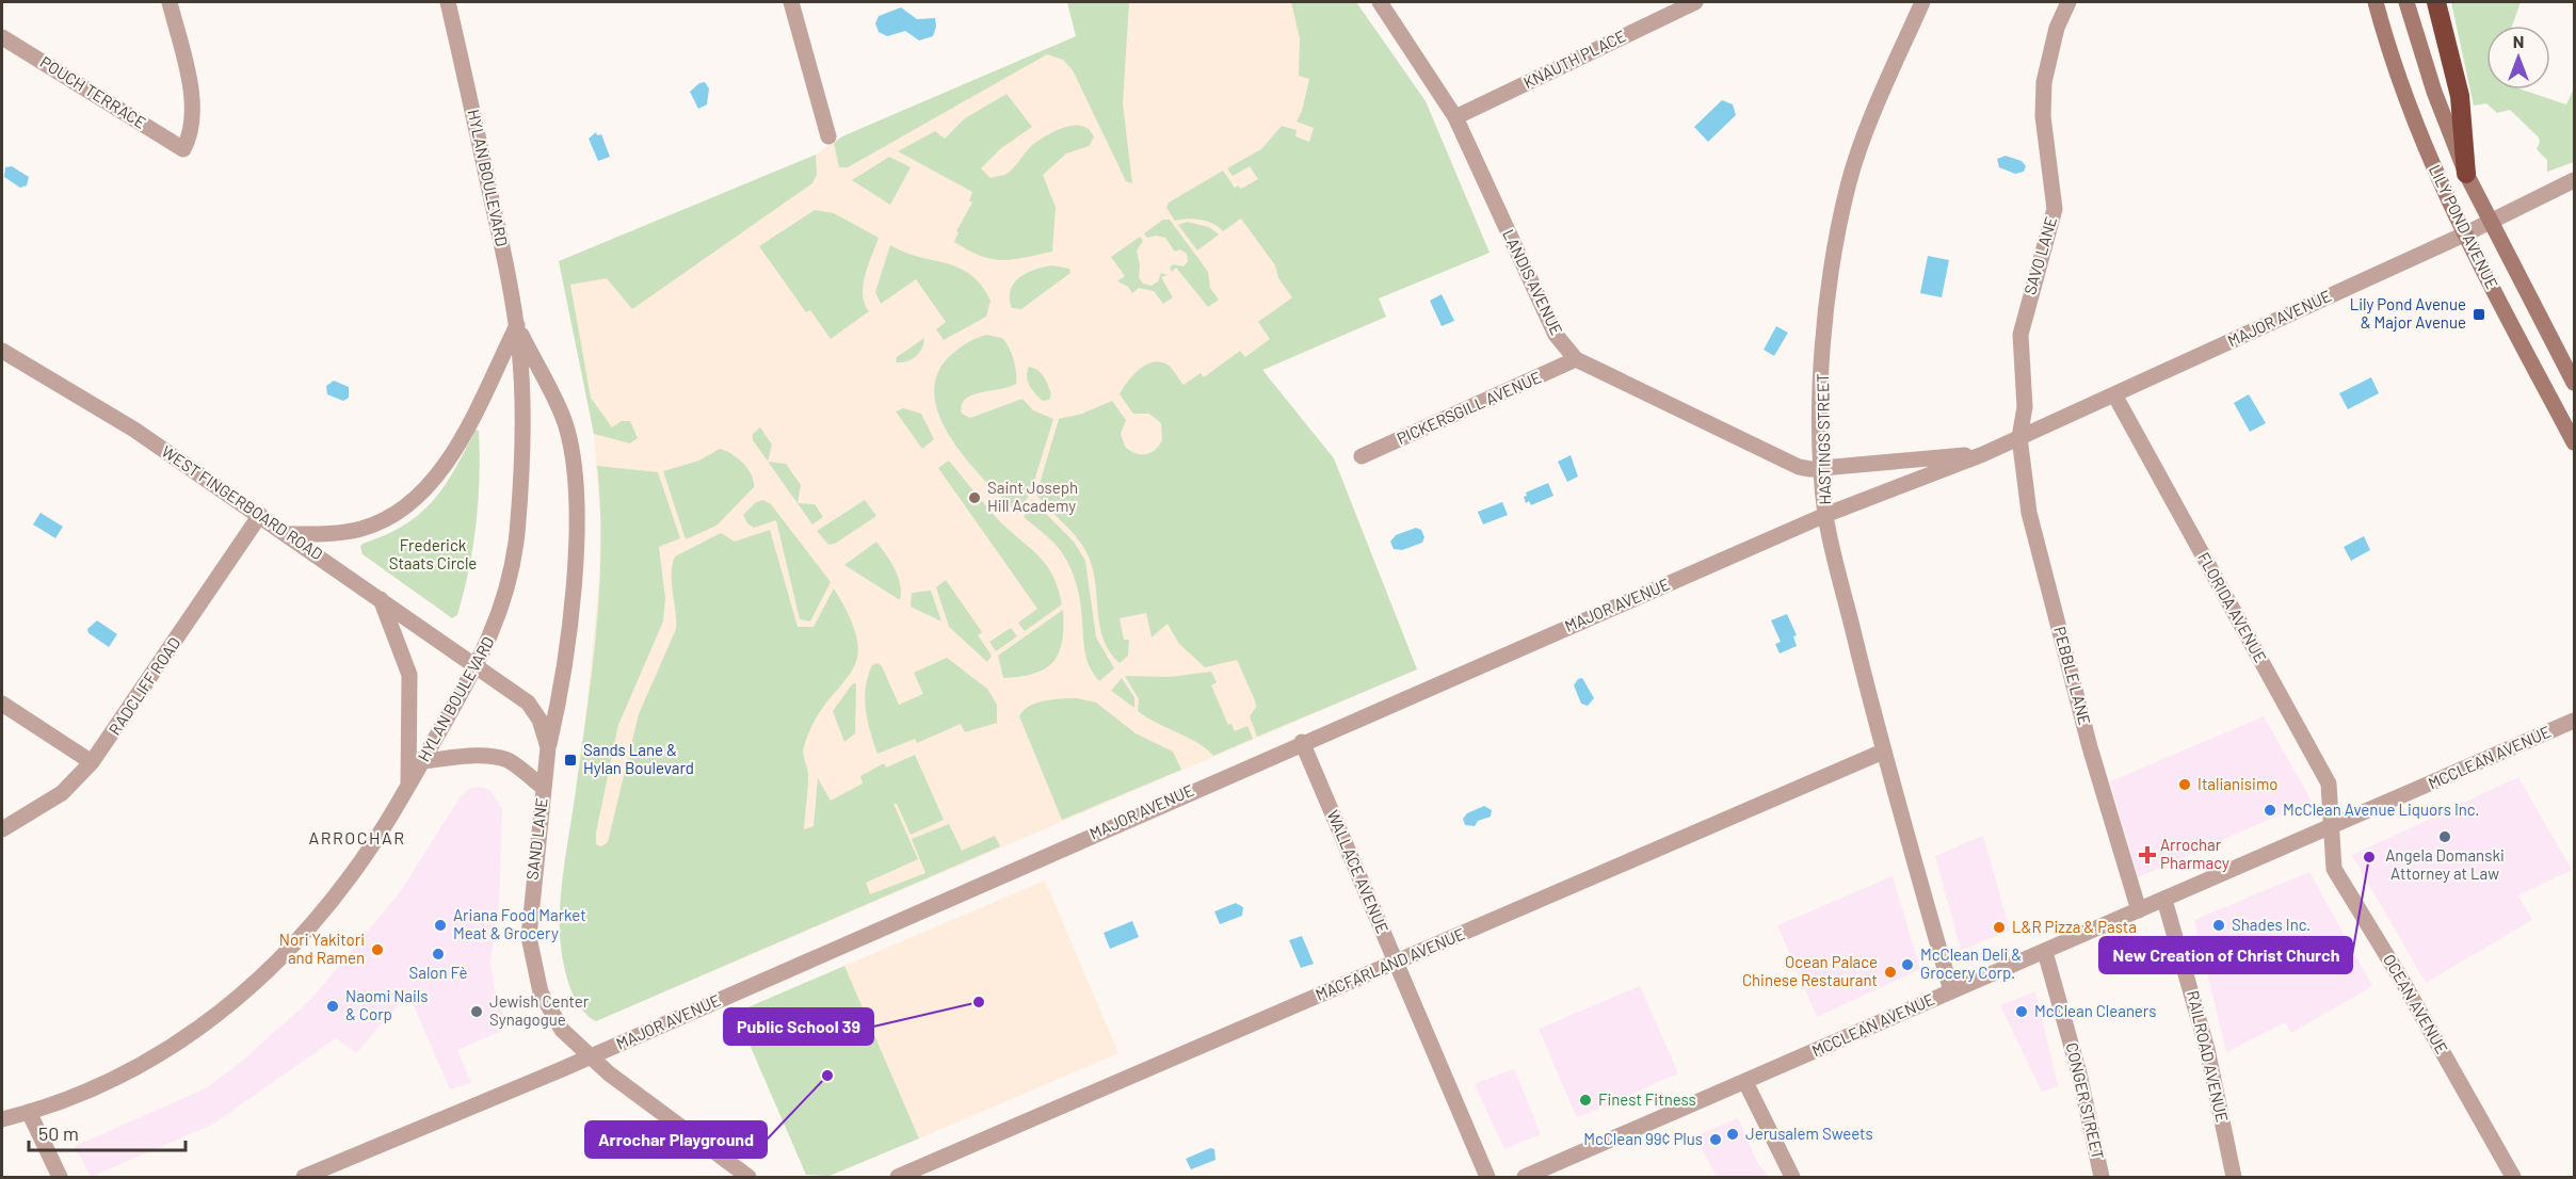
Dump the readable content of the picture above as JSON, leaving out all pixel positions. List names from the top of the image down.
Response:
{
  "streets": {
    "main road": ["LILY POND AVENUE"],
    "street": [
      "KNAUTH PLACE",
      "POUCH TERRACE",
      "HYLAN BOULEVARD",
      "SAVO LANE",
      "LANDIS AVENUE",
      "MAJOR AVENUE",
      "PICKERSGILL AVENUE",
      "HASTINGS STREET",
      "WEST FINGERBOARD ROAD",
      "FLORIDA AVENUE",
      "PEBBLE LANE",
      "RADCLIFF ROAD",
      "MCCLEAN AVENUE",
      "SAND LANE",
      "WALLACE AVENUE",
      "MACFARLAND AVENUE",
      "OCEAN AVENUE",
      "RAILROAD AVENUE",
      "CONGER STREET"
    ]
  },
  "crossings": [
    ["KNAUTH PLACE", "LANDIS AVENUE"],
    ["HYLAN BOULEVARD", "WEST FINGERBOARD ROAD"],
    ["HYLAN BOULEVARD", "SAND LANE"],
    ["LILY POND AVENUE", "MAJOR AVENUE"],
    ["SAVO LANE", "MAJOR AVENUE"],
    ["SAVO LANE", "PEBBLE LANE"],
    ["LANDIS AVENUE", "MAJOR AVENUE"],
    ["LANDIS AVENUE", "PICKERSGILL AVENUE"],
    ["LANDIS AVENUE", "HASTINGS STREET"],
    ["MAJOR AVENUE", "HASTINGS STREET"],
    ["MAJOR AVENUE", "FLORIDA AVENUE"],
    ["MAJOR AVENUE", "PEBBLE LANE"],
    ["MAJOR AVENUE", "SAND LANE"],
    ["MAJOR AVENUE", "WALLACE AVENUE"],
    ["HASTINGS STREET", "MCCLEAN AVENUE"],
    ["HASTINGS STREET", "MACFARLAND AVENUE"],
    ["WEST FINGERBOARD ROAD", "RADCLIFF ROAD"],
    ["WEST FINGERBOARD ROAD", "SAND LANE"],
    ["FLORIDA AVENUE", "MCCLEAN AVENUE"],
    ["FLORIDA AVENUE", "OCEAN AVENUE"],
    ["PEBBLE LANE", "MCCLEAN AVENUE"],
    ["MCCLEAN AVENUE", "OCEAN AVENUE"],
    ["MCCLEAN AVENUE", "RAILROAD AVENUE"],
    ["MCCLEAN AVENUE", "CONGER STREET"],
    ["WALLACE AVENUE", "MACFARLAND AVENUE"]
  ],
  "districts": ["ARROCHAR"],
  "parks": ["Frederick Staats Circle"],
  "places": {
    "transit": ["Lily Pond Avenue & Major Avenue", "Sands Lane & Hylan Boulevard"],
    "other": [
      "Saint Joseph Hill Academy",
      "Italianisimo",
      "McClean Avenue Liquors Inc.",
      "Angela Domanski Attorney at Law",
      "New Creation of Christ Church",
      "Ariana Food Market Meat & Grocery",
      "Shades Inc.",
      "L&R Pizza & Pasta",
      "Nori Yakitori and Ramen",
      "Salon Fè",
      "McClean Deli & Grocery Corp.",
      "Ocean Palace Chinese Restaurant",
      "Public School 39",
      "Naomi Nails & Corp",
      "Jewish Center Synagogue",
      "McClean Cleaners",
      "Arrochar Playground",
      "Finest Fitness",
      "Jerusalem Sweets",
      "McClean 99¢ Plus"
    ],
    "health": ["Arrochar Pharmacy"]
  },
  "scale_bar": "50 m",
  "north": "top"
}
